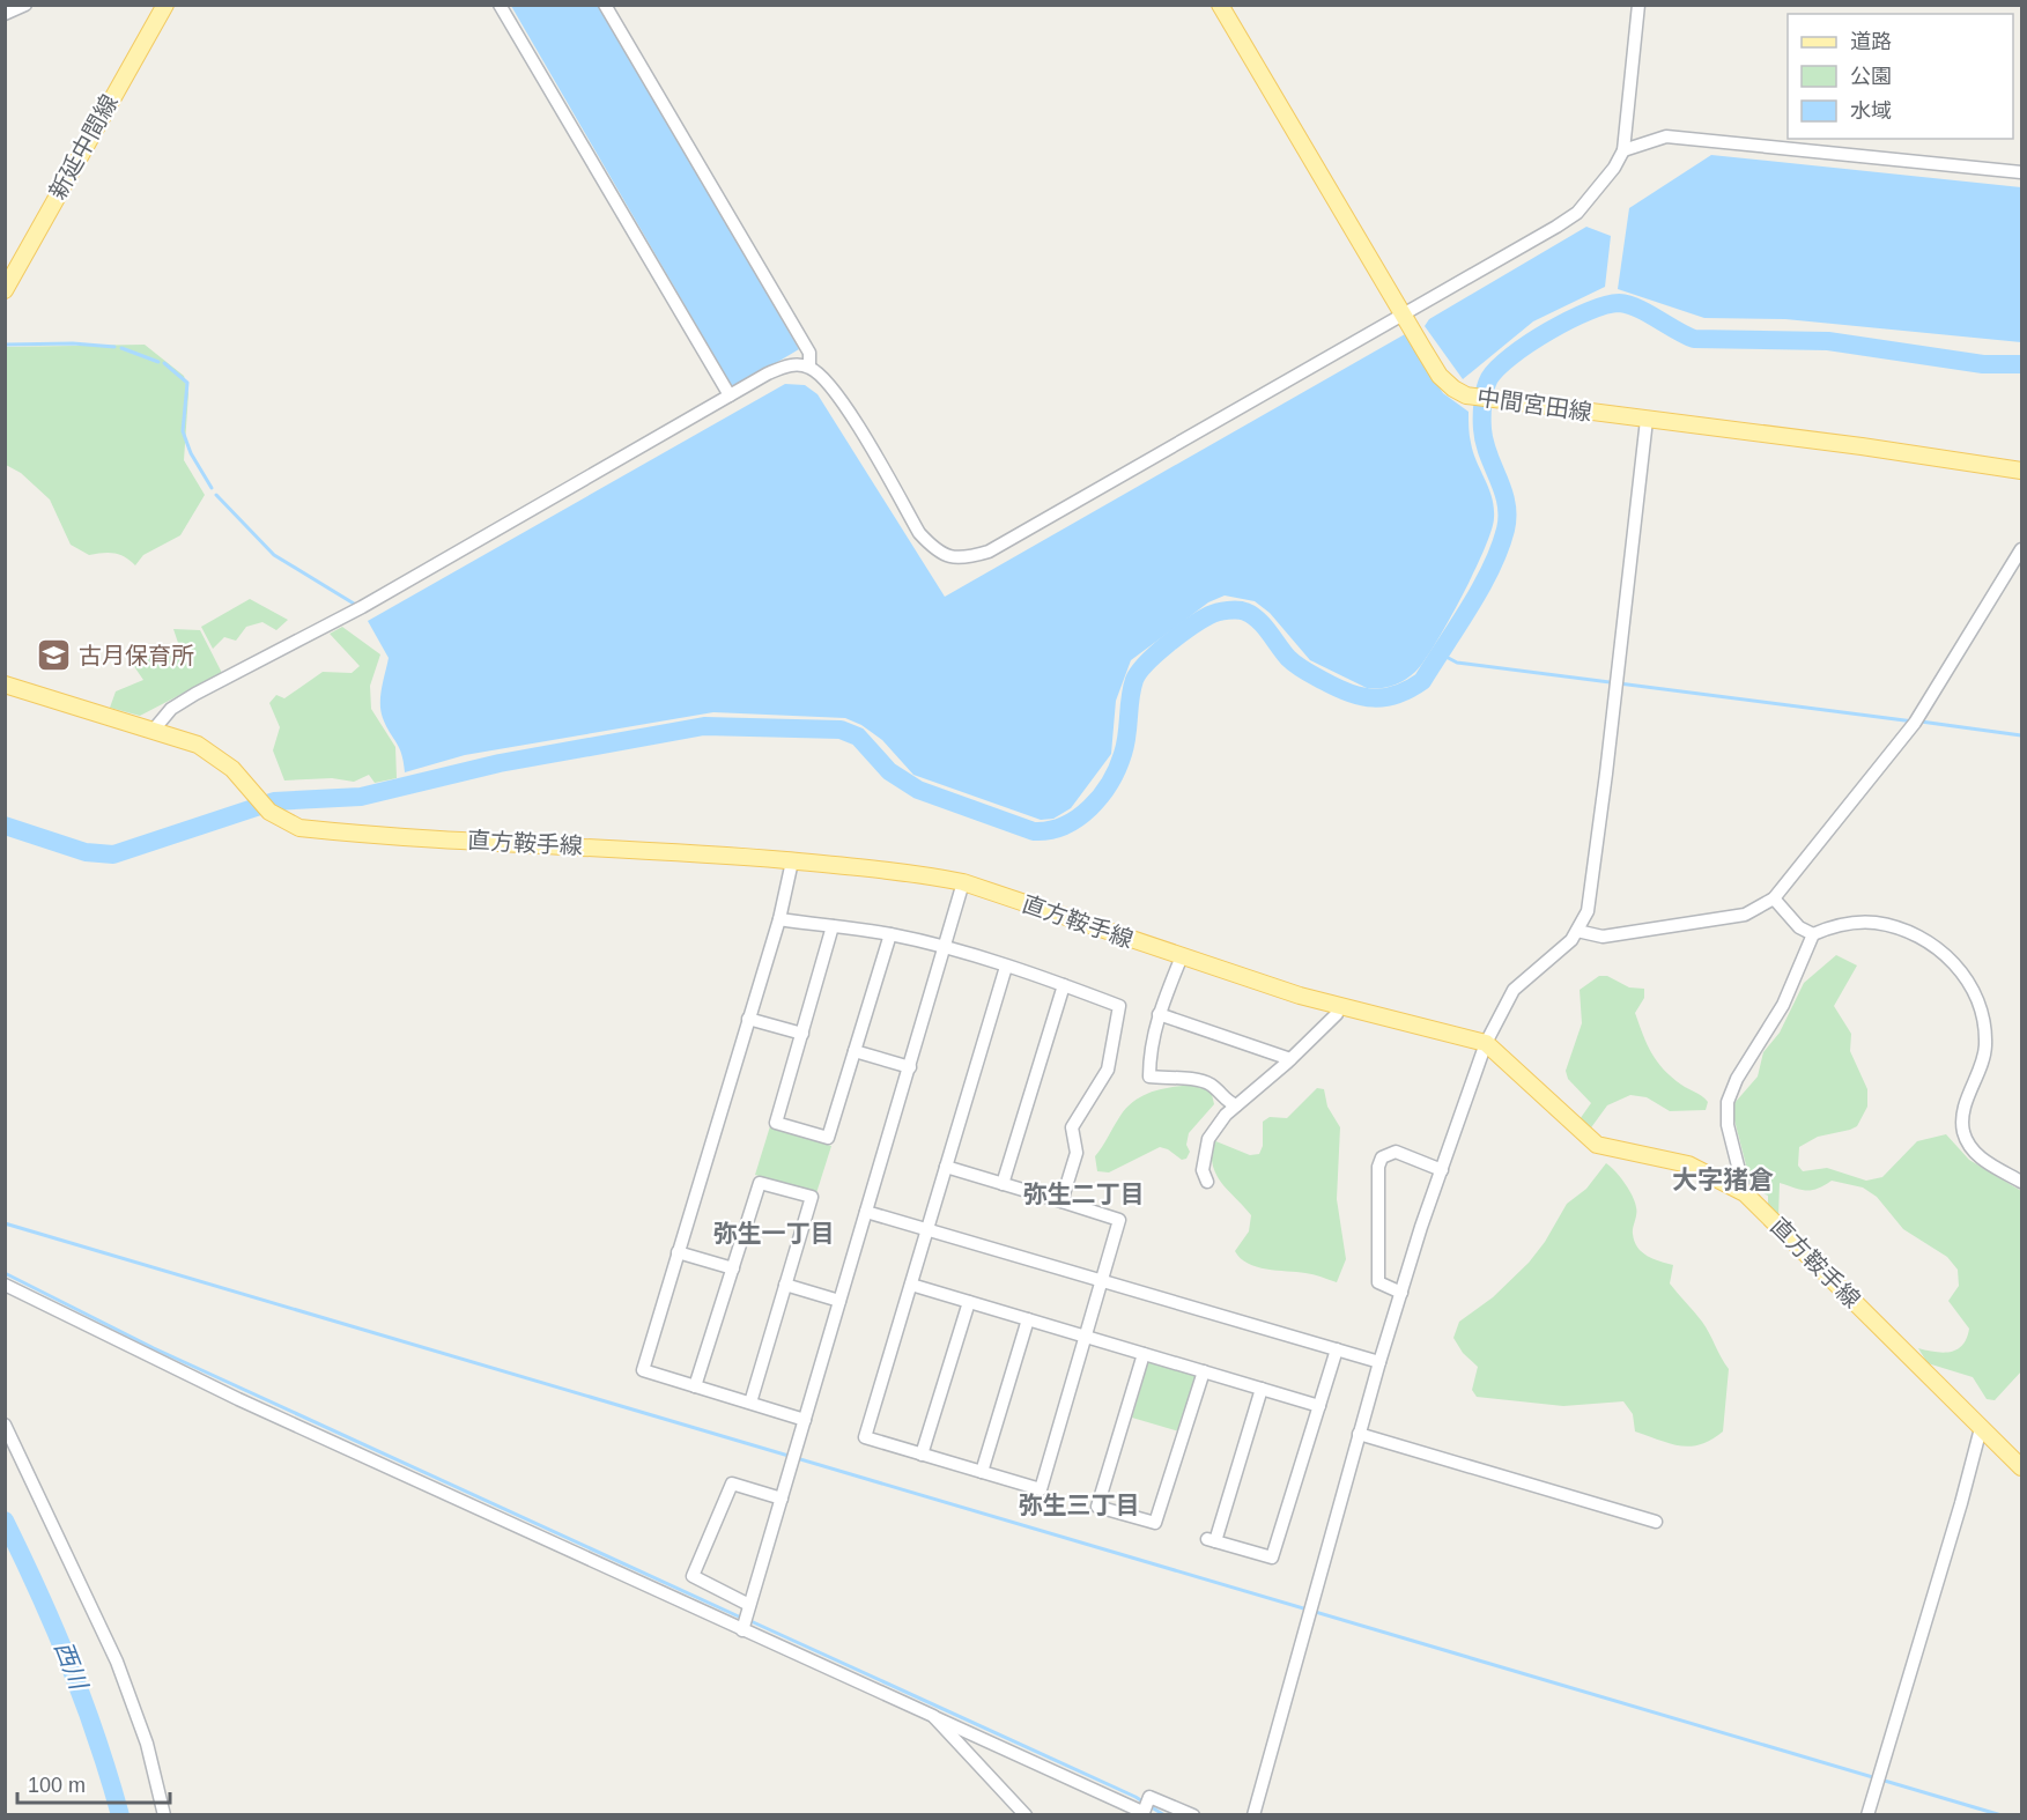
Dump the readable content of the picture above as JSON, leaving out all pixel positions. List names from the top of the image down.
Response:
{
  "streets": {
    "main road": ["新延中間線", "中間宮田線", "直方鞍手線"]
  },
  "districts": [
    "大字猪倉",
    "弥生二丁目",
    "弥生一丁目",
    "弥生三丁目"
  ],
  "water": ["西川"],
  "places": {
    "school or university": ["古月保育所"]
  },
  "legend": ["道路", "公園", "水域"],
  "scale_bar": "100 m"
}
